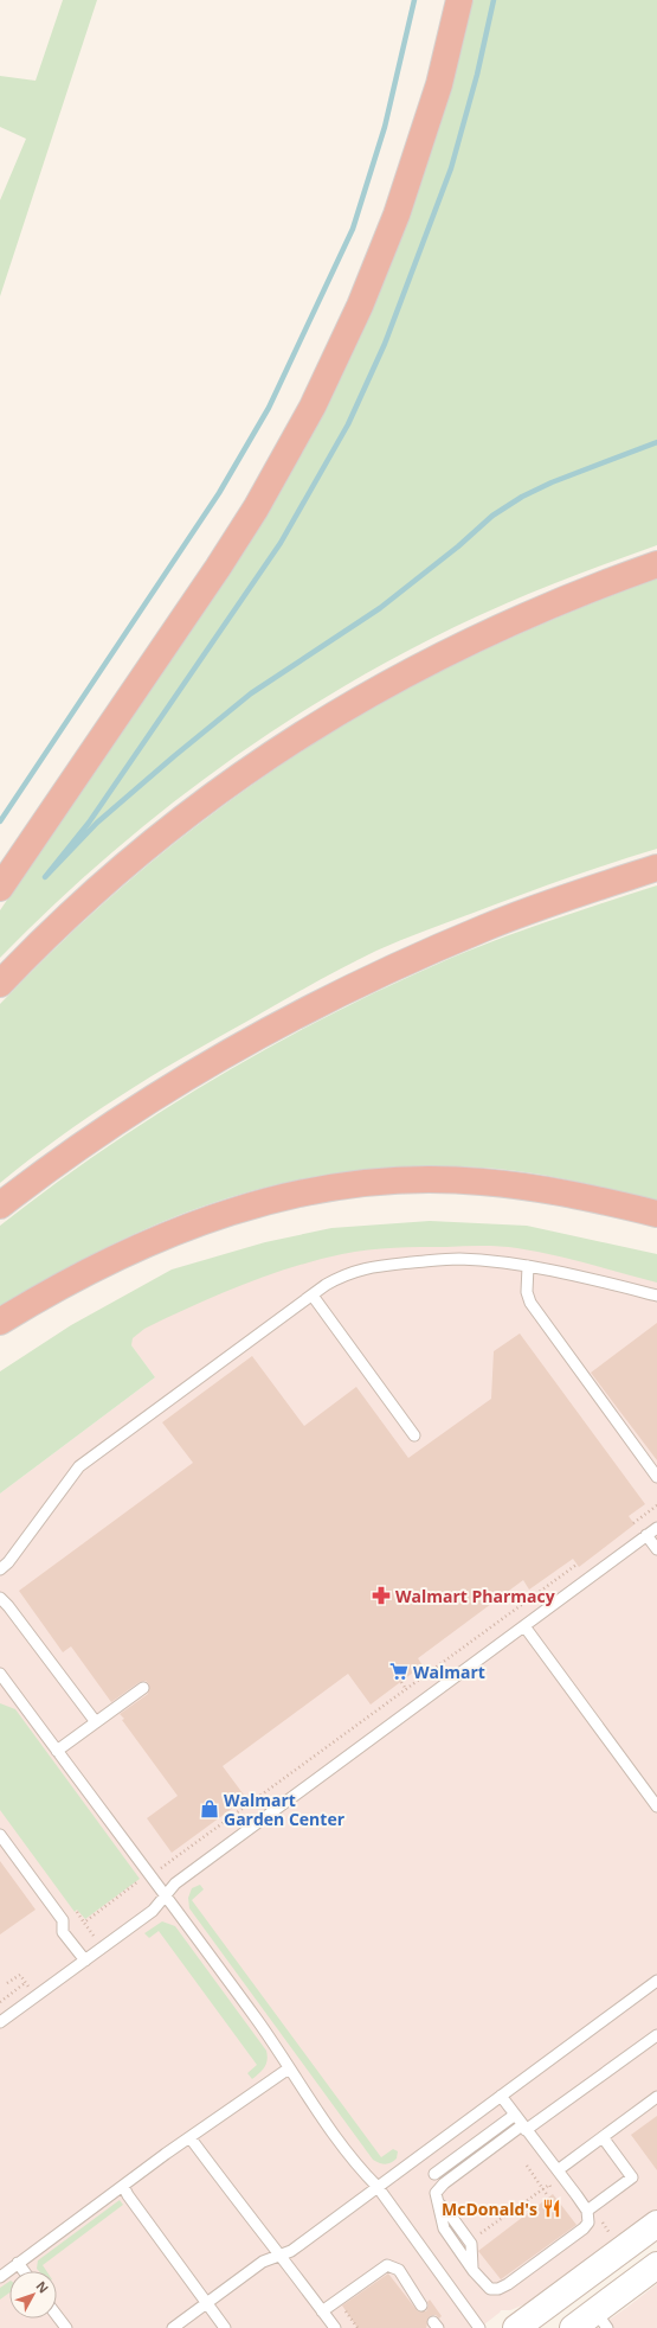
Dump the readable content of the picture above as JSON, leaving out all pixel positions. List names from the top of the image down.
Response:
{
  "places": {
    "pharmacy": ["Walmart Pharmacy"],
    "supermarket": ["Walmart"],
    "shop": ["Walmart Garden Center"],
    "restaurant": ["McDonald's"]
  },
  "north": "top right"
}
